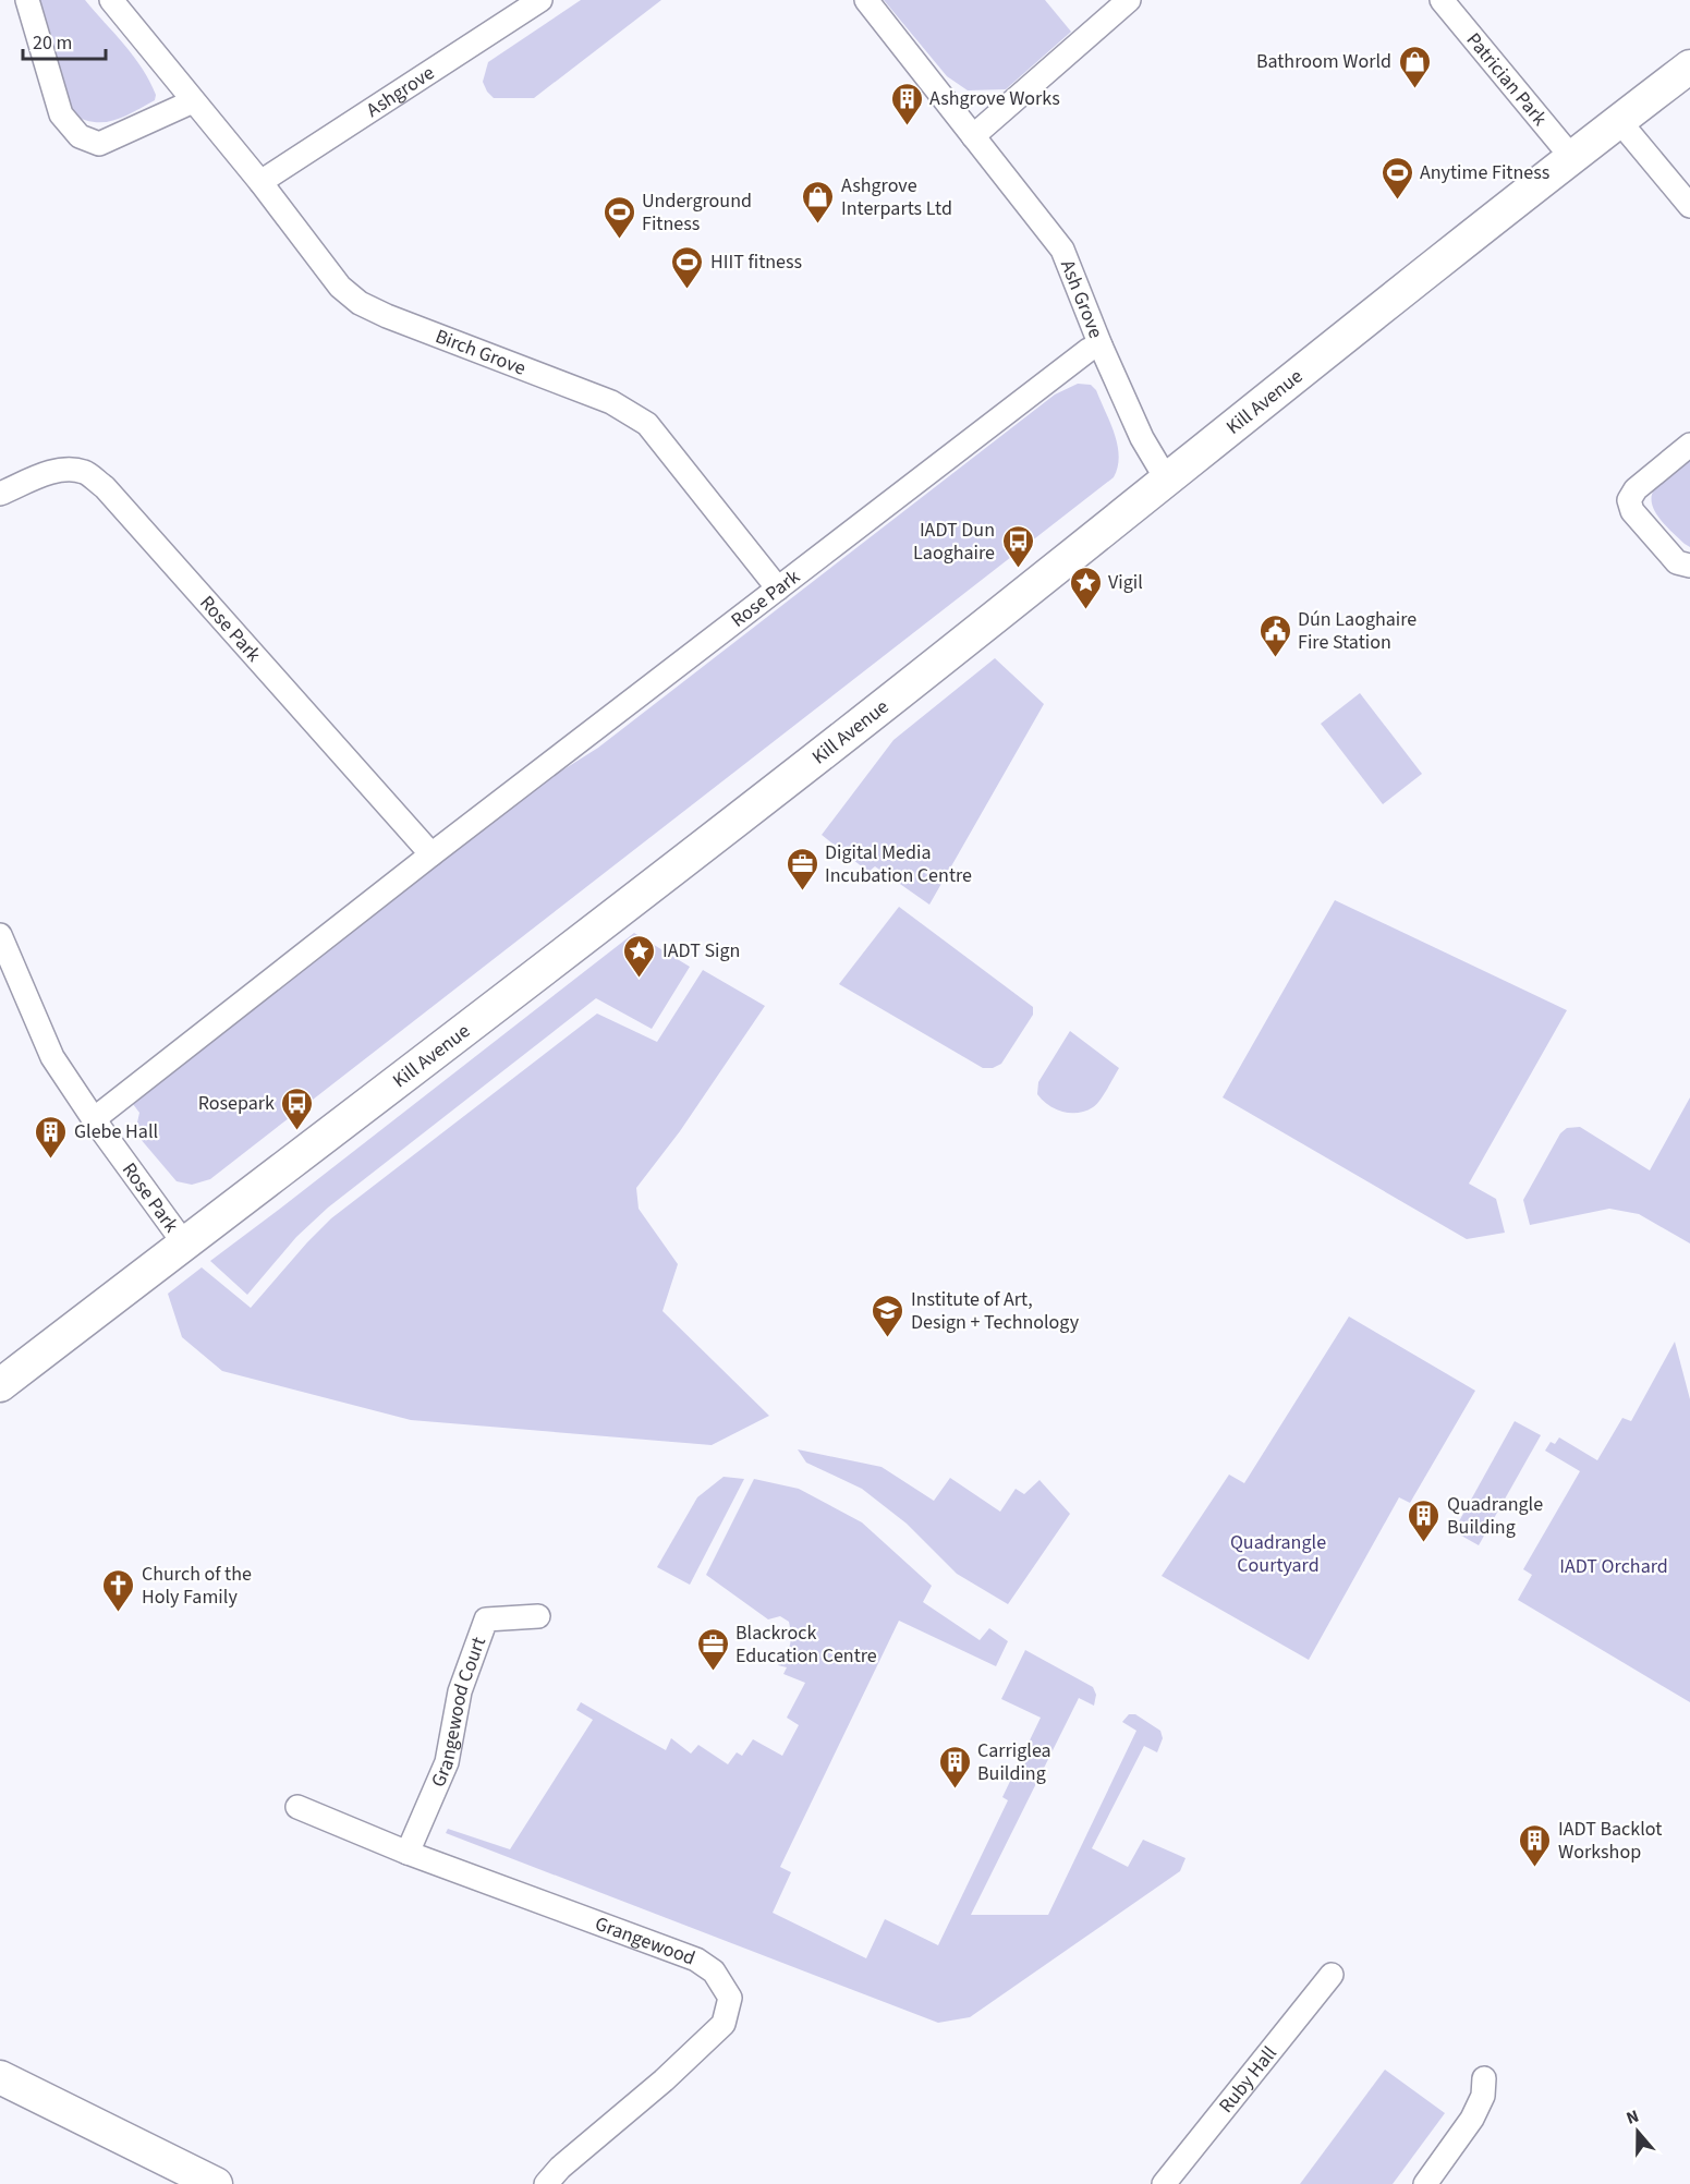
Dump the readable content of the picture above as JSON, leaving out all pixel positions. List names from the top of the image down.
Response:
{
  "streets": {
    "main road": ["Kill Avenue"],
    "street": [
      "Patrician Park",
      "Ashgrove",
      "Ash Grove",
      "Birch Grove",
      "Rose Park",
      "Grangewood Court",
      "Grangewood",
      "Ruby Hall"
    ]
  },
  "crossings": [
    ["Patrician Park", "Kill Avenue"],
    ["Ashgrove", "Birch Grove"],
    ["Ash Grove", "Kill Avenue"],
    ["Ash Grove", "Rose Park"],
    ["Birch Grove", "Rose Park"],
    ["Kill Avenue", "Rose Park"],
    ["Grangewood Court", "Grangewood"]
  ],
  "parks": ["Quadrangle Courtyard", "IADT Orchard"],
  "places": {
    "shop": ["Bathroom World", "Ashgrove Interparts Ltd"],
    "building": [
      "Ashgrove Works",
      "Glebe Hall",
      "Quadrangle Building",
      "Carriglea Building",
      "IADT Backlot Workshop"
    ],
    "sports": ["Anytime Fitness", "Underground Fitness", "HIIT fitness"],
    "bus stop": ["IADT Dun Laoghaire", "Rosepark"],
    "place": ["Vigil", "IADT Sign"],
    "public building": ["Dún Laoghaire Fire Station"],
    "office": ["Digital Media Incubation Centre", "Blackrock Education Centre"],
    "school or university": ["Institute of Art, Design + Technology"],
    "church": ["Church of the Holy Family"]
  },
  "scale_bar": "20 m",
  "north": "top"
}
